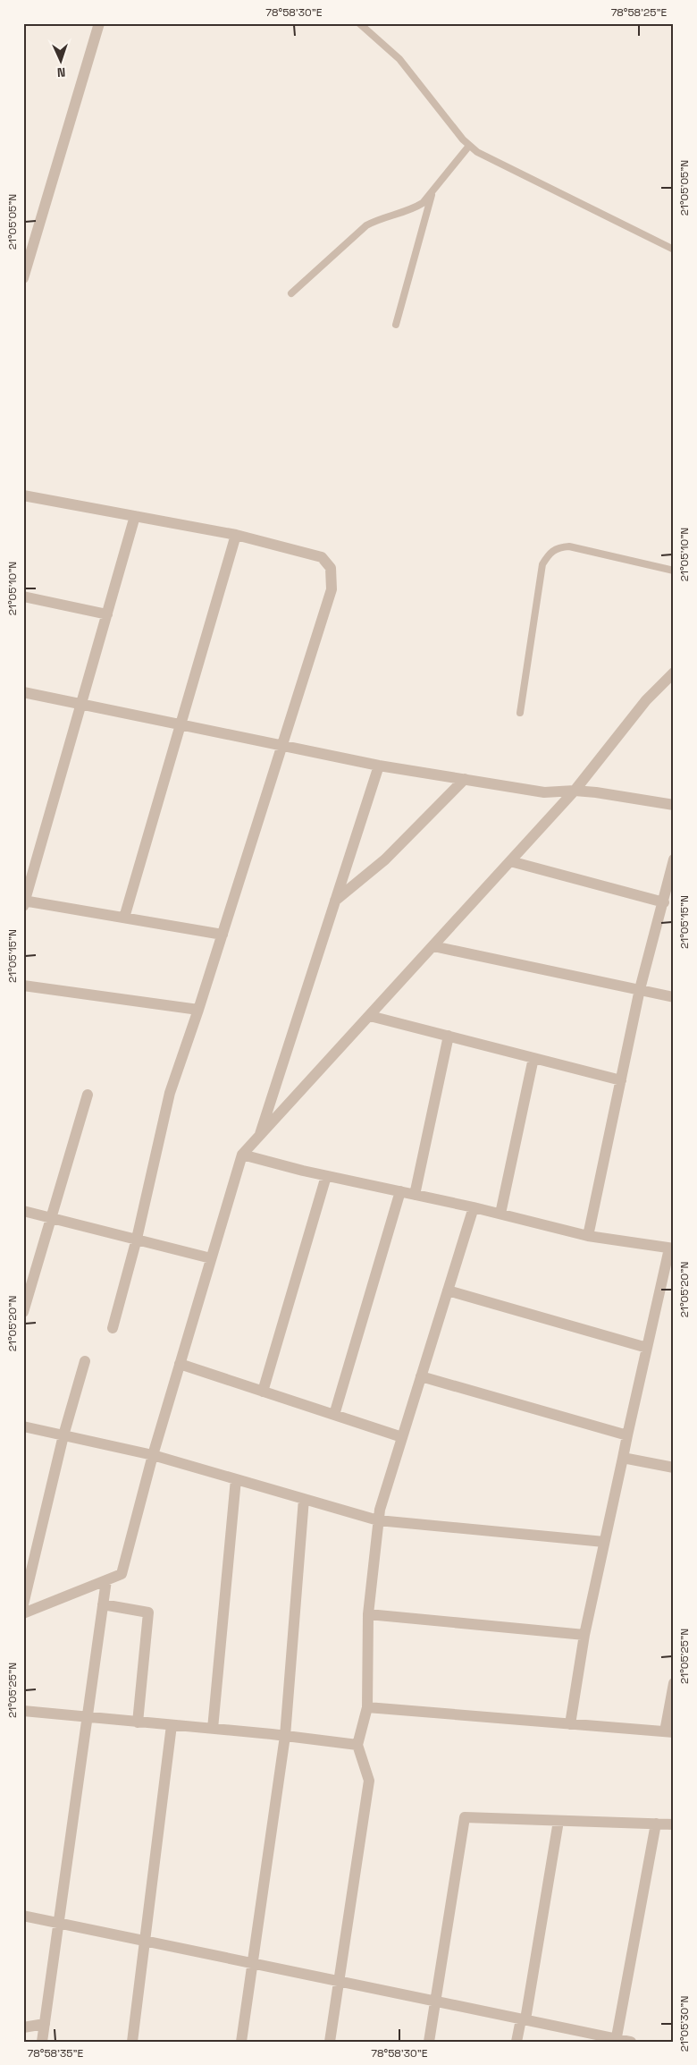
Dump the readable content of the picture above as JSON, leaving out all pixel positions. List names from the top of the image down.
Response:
{
  "north": "bottom",
  "coordinates": [
    "78°58'30\"E",
    "78°58'25\"E",
    "21°05'05\"N",
    "21°05'10\"N",
    "21°05'15\"N",
    "21°05'20\"N",
    "21°05'25\"N",
    "21°05'30\"N",
    "78°58'35\"E"
  ]
}
